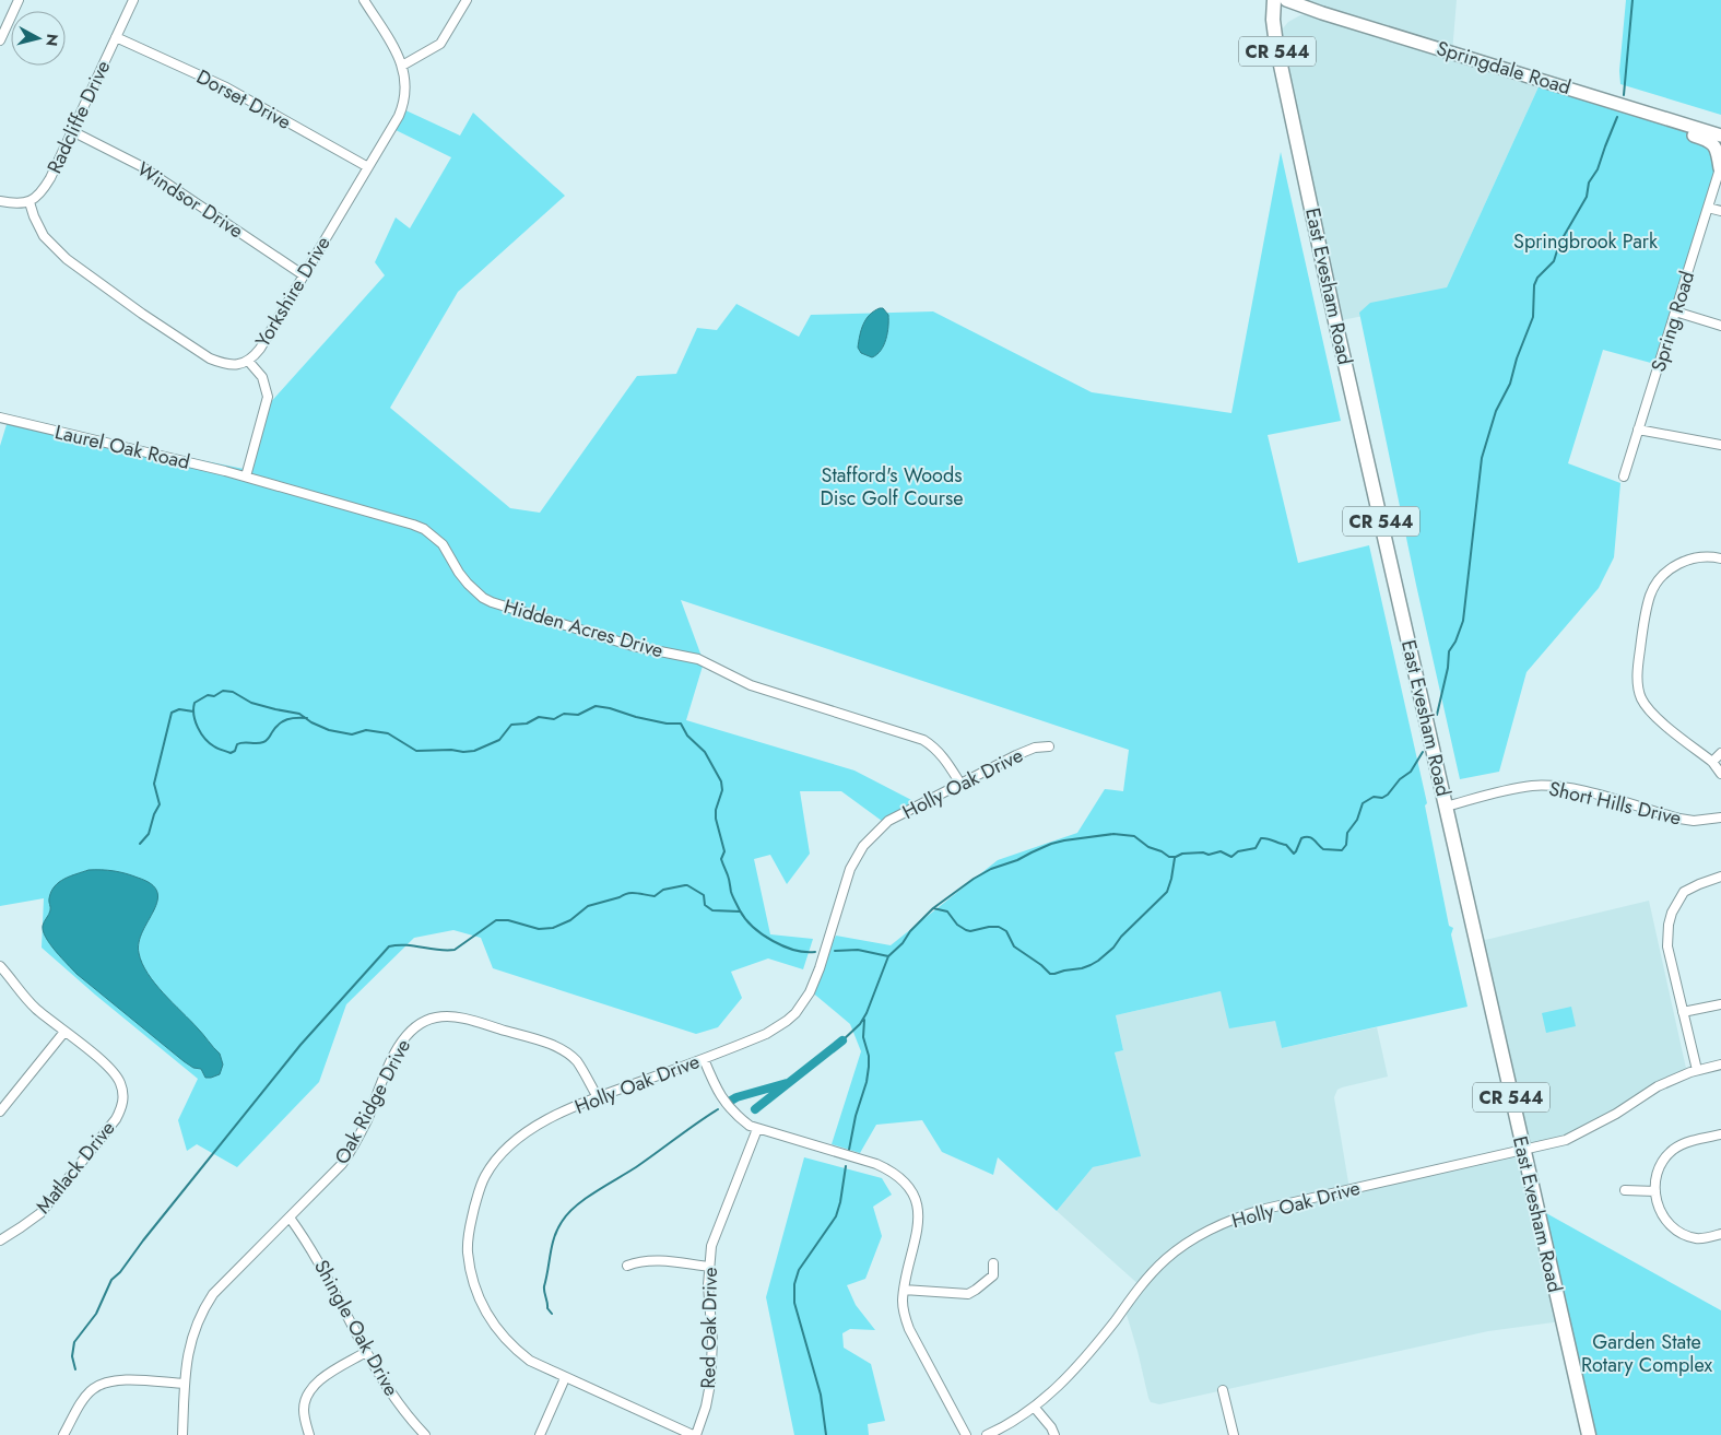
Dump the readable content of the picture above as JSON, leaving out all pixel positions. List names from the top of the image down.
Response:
{
  "streets": {
    "main road": ["CR 544", "Springdale Road", "East Evesham Road"],
    "street": [
      "Dorset Drive",
      "Radcliffe Drive",
      "Windsor Drive",
      "Yorkshire Drive",
      "Spring Road",
      "Laurel Oak Road",
      "Hidden Acres Drive",
      "Holly Oak Drive",
      "Short Hills Drive",
      "Oak Ridge Drive",
      "Matlack Drive",
      "Shingle Oak Drive",
      "Red Oak Drive"
    ]
  },
  "crossings": [
    ["Dorset Drive", "Radcliffe Drive"],
    ["Dorset Drive", "Yorkshire Drive"],
    ["Radcliffe Drive", "Windsor Drive"],
    ["Radcliffe Drive", "Yorkshire Drive"],
    ["Windsor Drive", "Yorkshire Drive"],
    ["East Evesham Road", "Holly Oak Drive"],
    ["East Evesham Road", "Short Hills Drive"],
    ["Laurel Oak Road", "Hidden Acres Drive"],
    ["Hidden Acres Drive", "Holly Oak Drive"],
    ["Holly Oak Drive", "Oak Ridge Drive"],
    ["Holly Oak Drive", "Red Oak Drive"],
    ["Oak Ridge Drive", "Shingle Oak Drive"]
  ],
  "parks": ["Springbrook Park", "Stafford's Woods Disc Golf Course", "Garden State Rotary Complex"],
  "north": "right"
}
